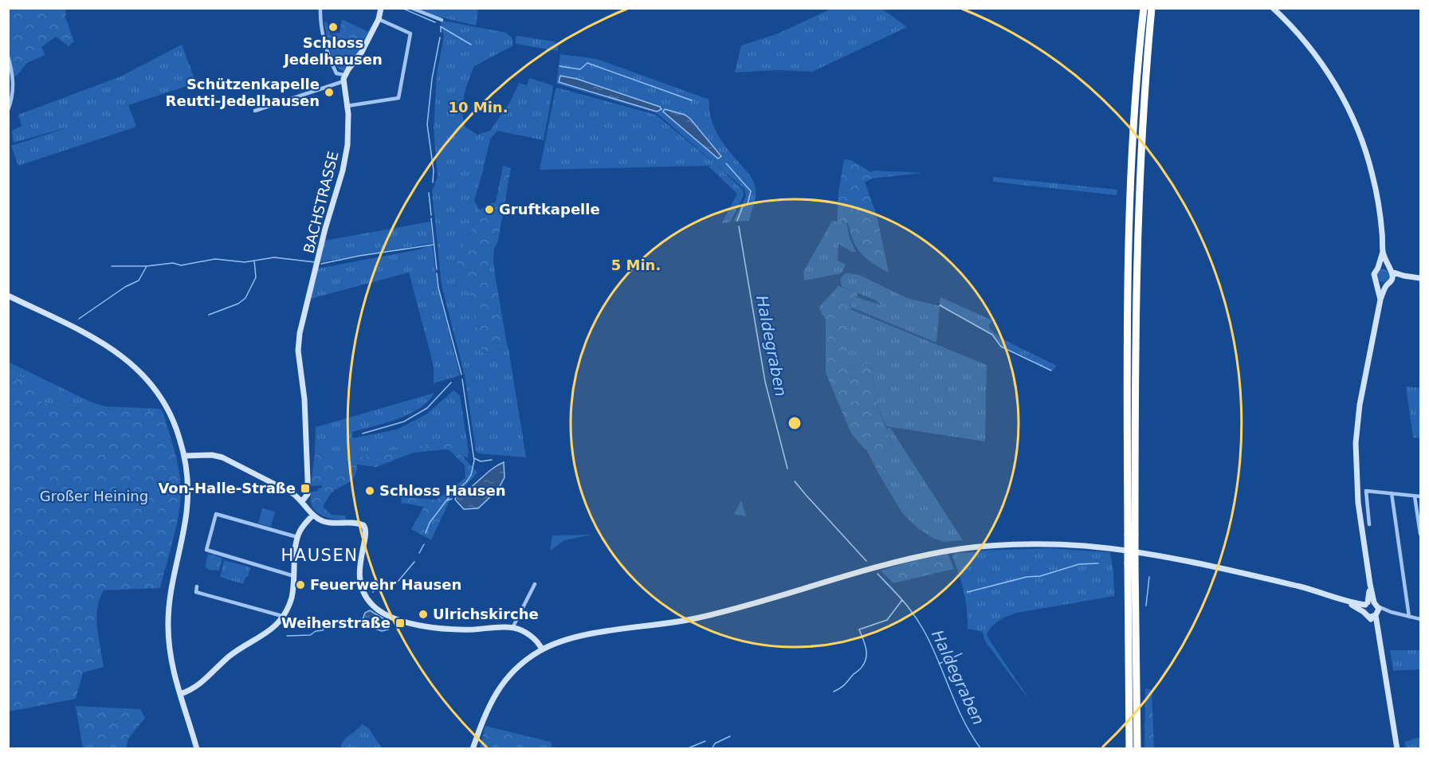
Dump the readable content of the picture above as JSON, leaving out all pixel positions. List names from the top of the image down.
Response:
{
  "streets": {
    "main road": ["BACHSTRASSE"]
  },
  "districts": ["HAUSEN"],
  "water": ["Haldegraben"],
  "parks": ["Großer Heining"],
  "places": {
    "other": [
      "Schloss Jedelhausen",
      "Schützenkapelle Reutti-Jedelhausen",
      "Gruftkapelle",
      "Schloss Hausen",
      "Feuerwehr Hausen",
      "Ulrichskirche"
    ],
    "transit": ["Von-Halle-Straße", "Weiherstraße"]
  },
  "rings": ["10 Min.", "5 Min."]
}
